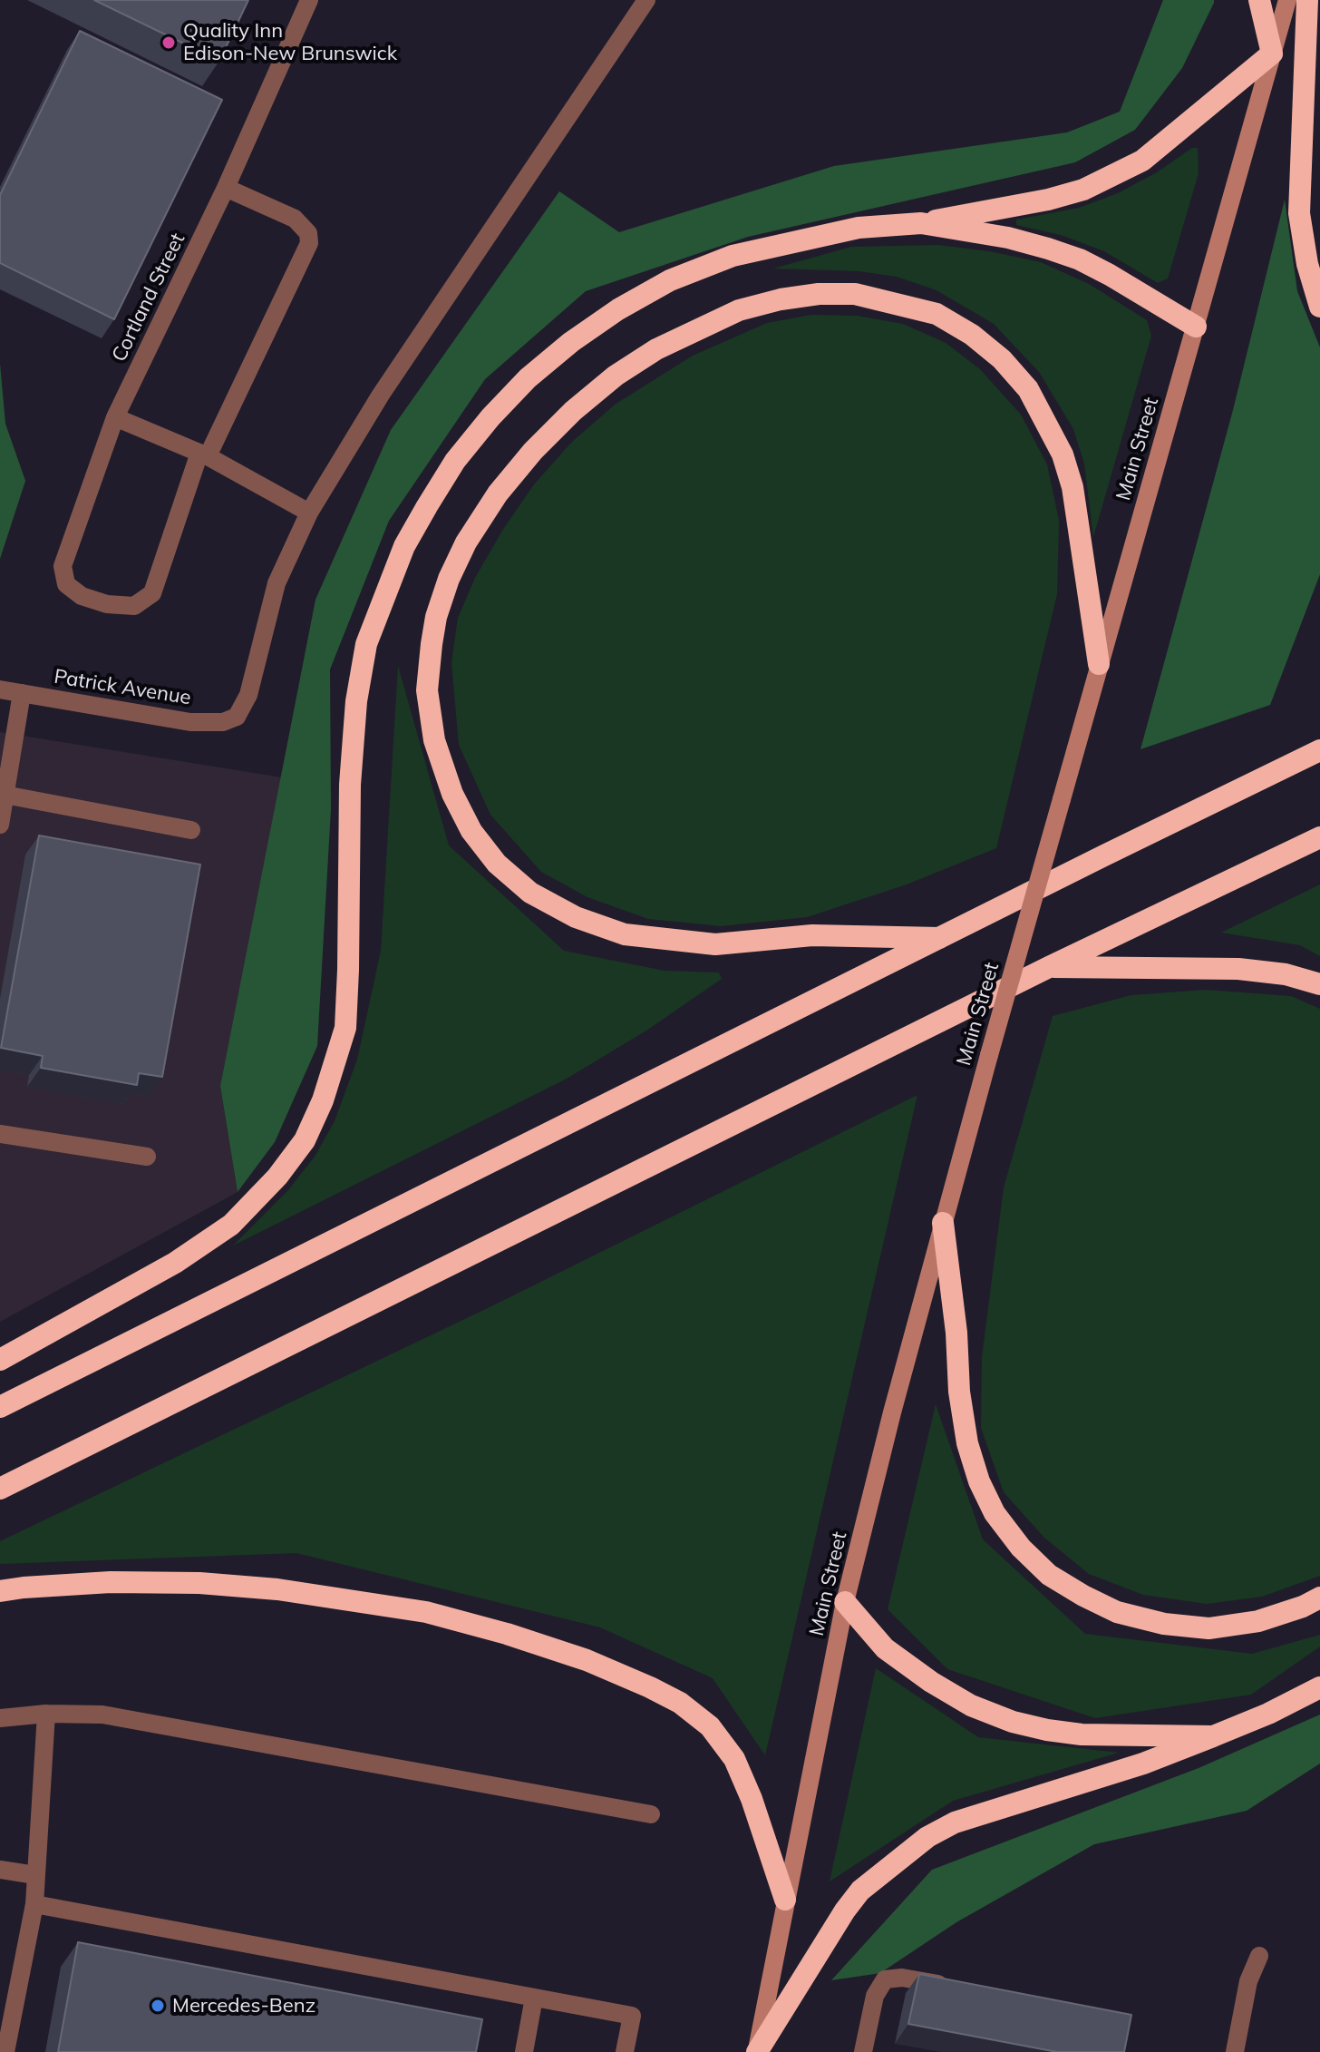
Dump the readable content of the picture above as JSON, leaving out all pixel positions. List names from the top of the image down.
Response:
{
  "streets": {
    "main road": ["Main Street"],
    "street": ["Cortland Street", "Patrick Avenue"]
  },
  "places": ["Quality Inn Edison-New Brunswick", "Mercedes-Benz"]
}
